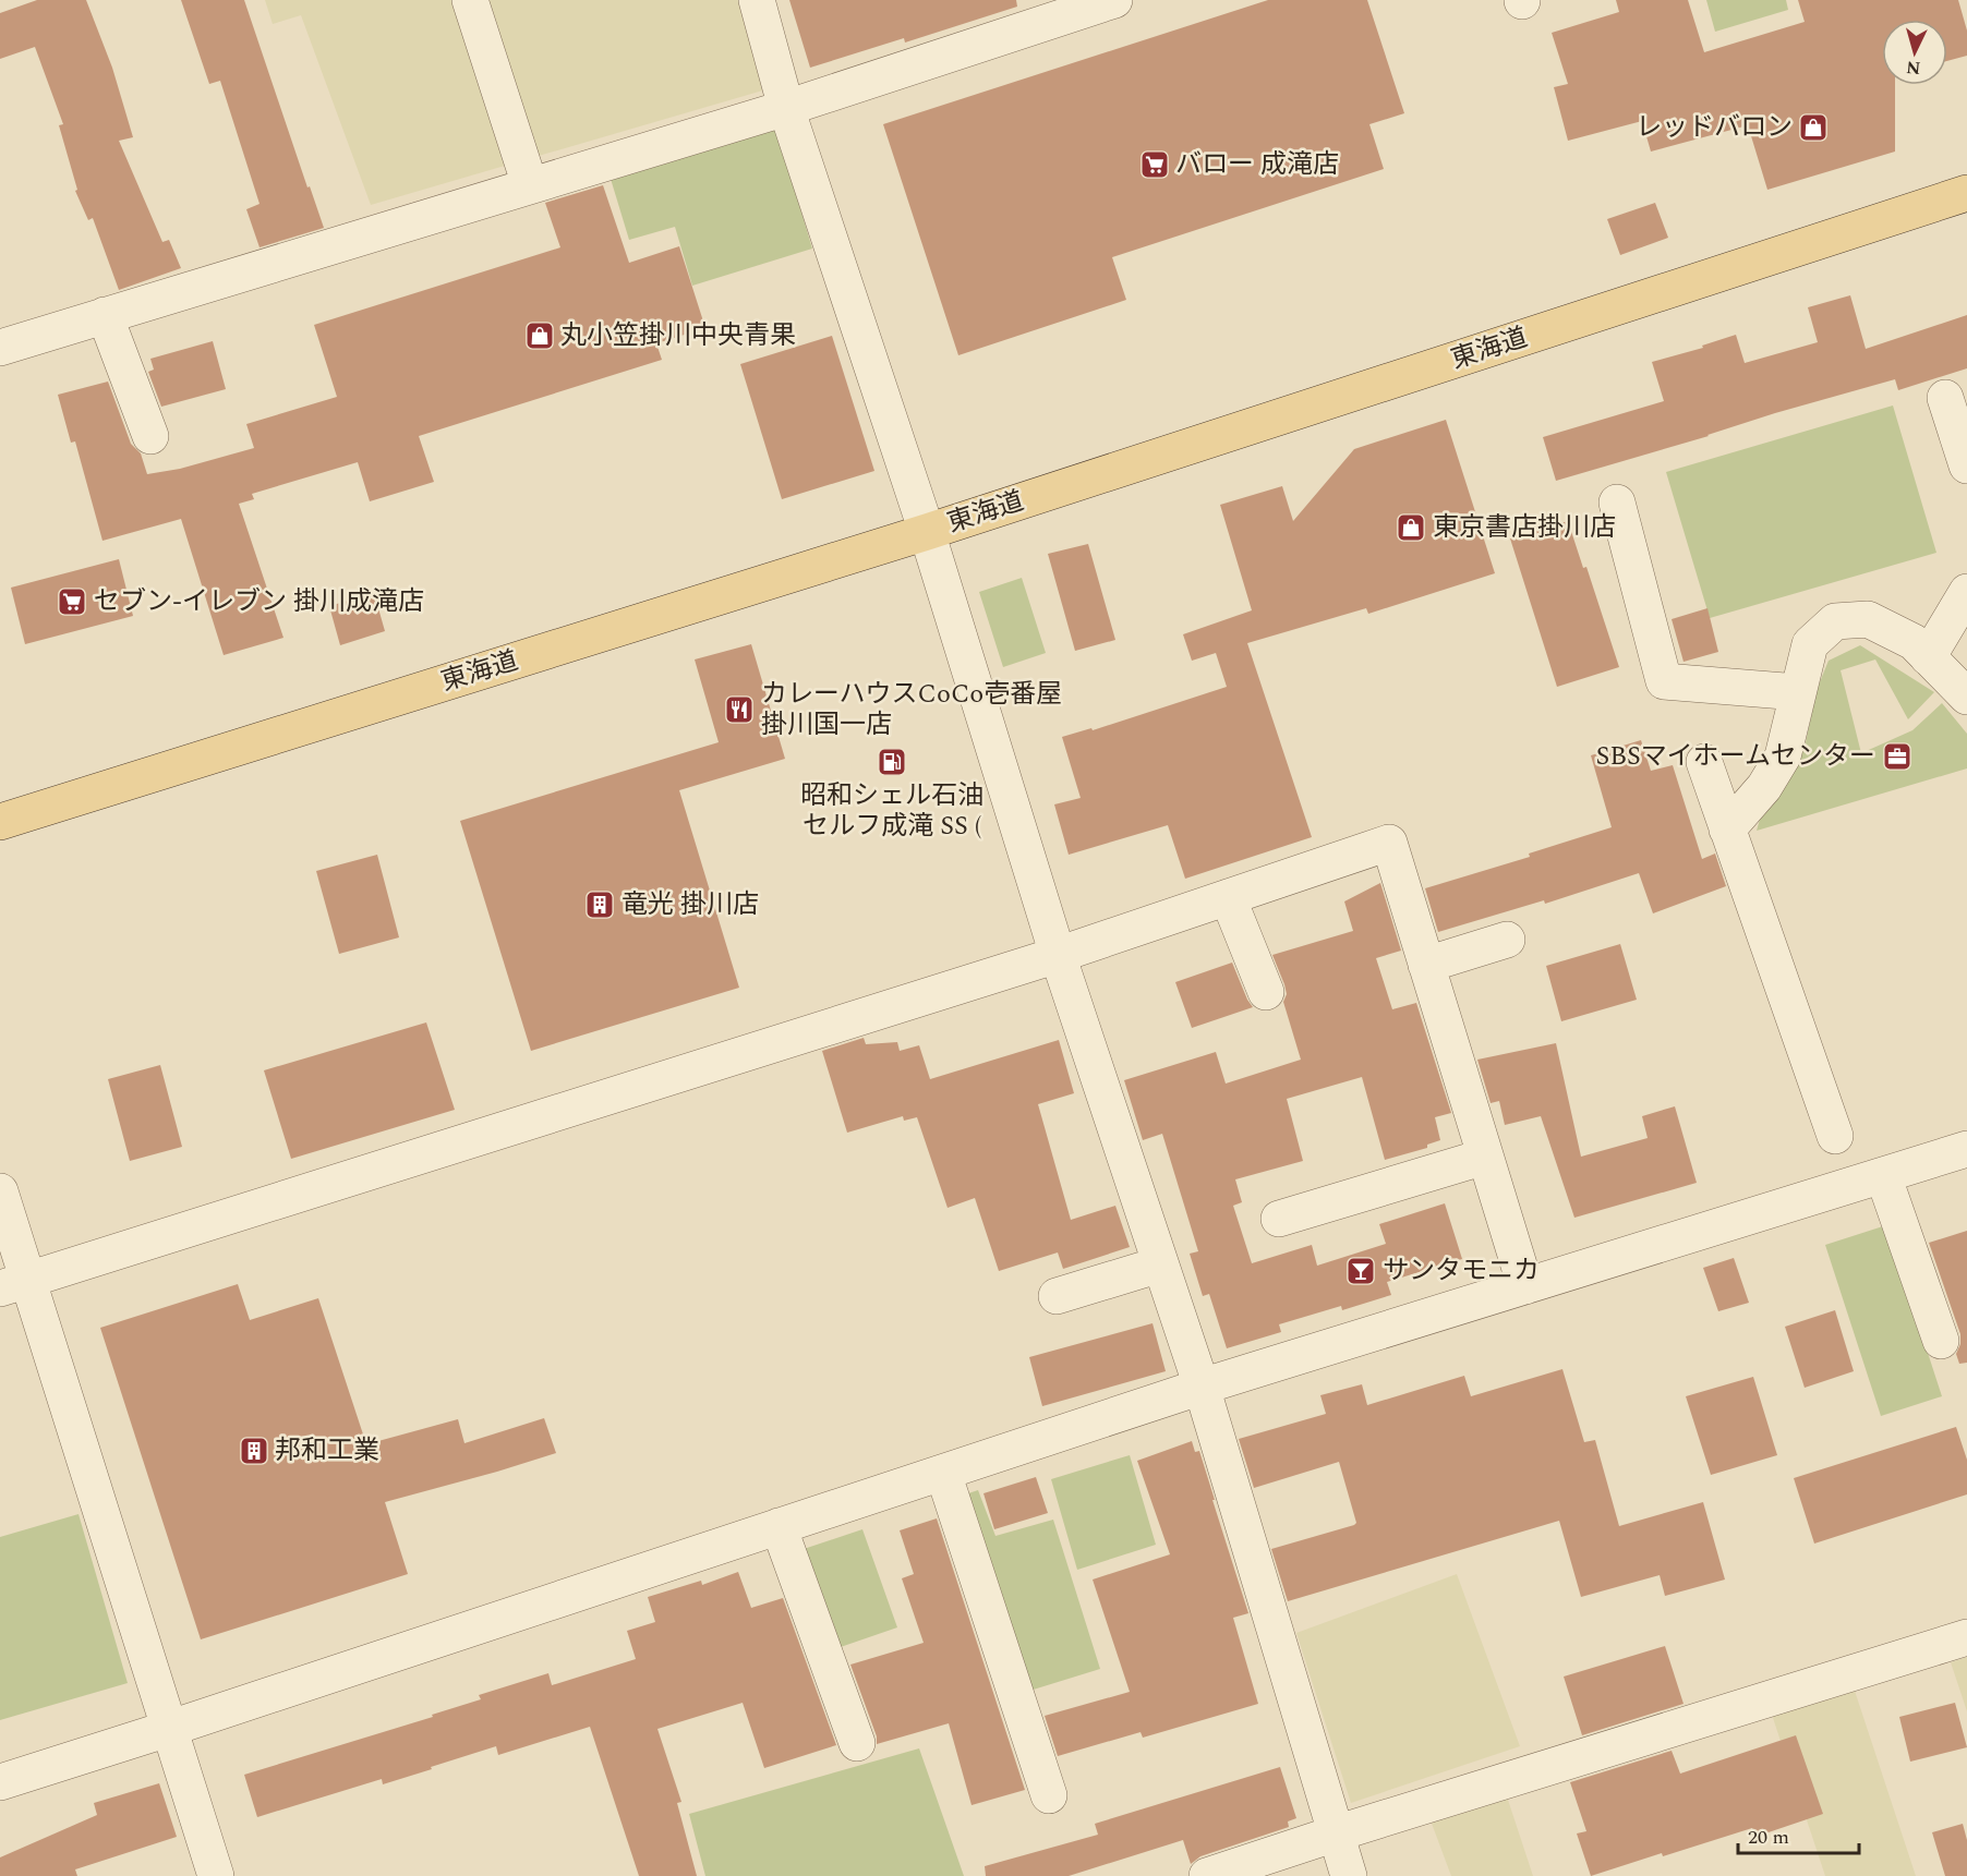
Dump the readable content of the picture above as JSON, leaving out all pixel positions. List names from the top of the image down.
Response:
{
  "streets": {
    "main road": ["東海道"]
  },
  "places": {
    "shop": ["レッドバロン", "丸小笠掛川中央青果", "東京書店掛川店"],
    "supermarket": ["バロー 成滝店", "セブン-イレブン 掛川成滝店"],
    "restaurant": ["カレーハウスCoCo壱番屋 掛川国一店"],
    "office": ["SBSマイホームセンター"],
    "fuel station": ["昭和シェル石油 セルフ成滝 SS ("],
    "building": ["竜光 掛川店", "邦和工業"],
    "bar": ["サンタモニカ"]
  },
  "scale_bar": "20 m",
  "north": "bottom"
}
